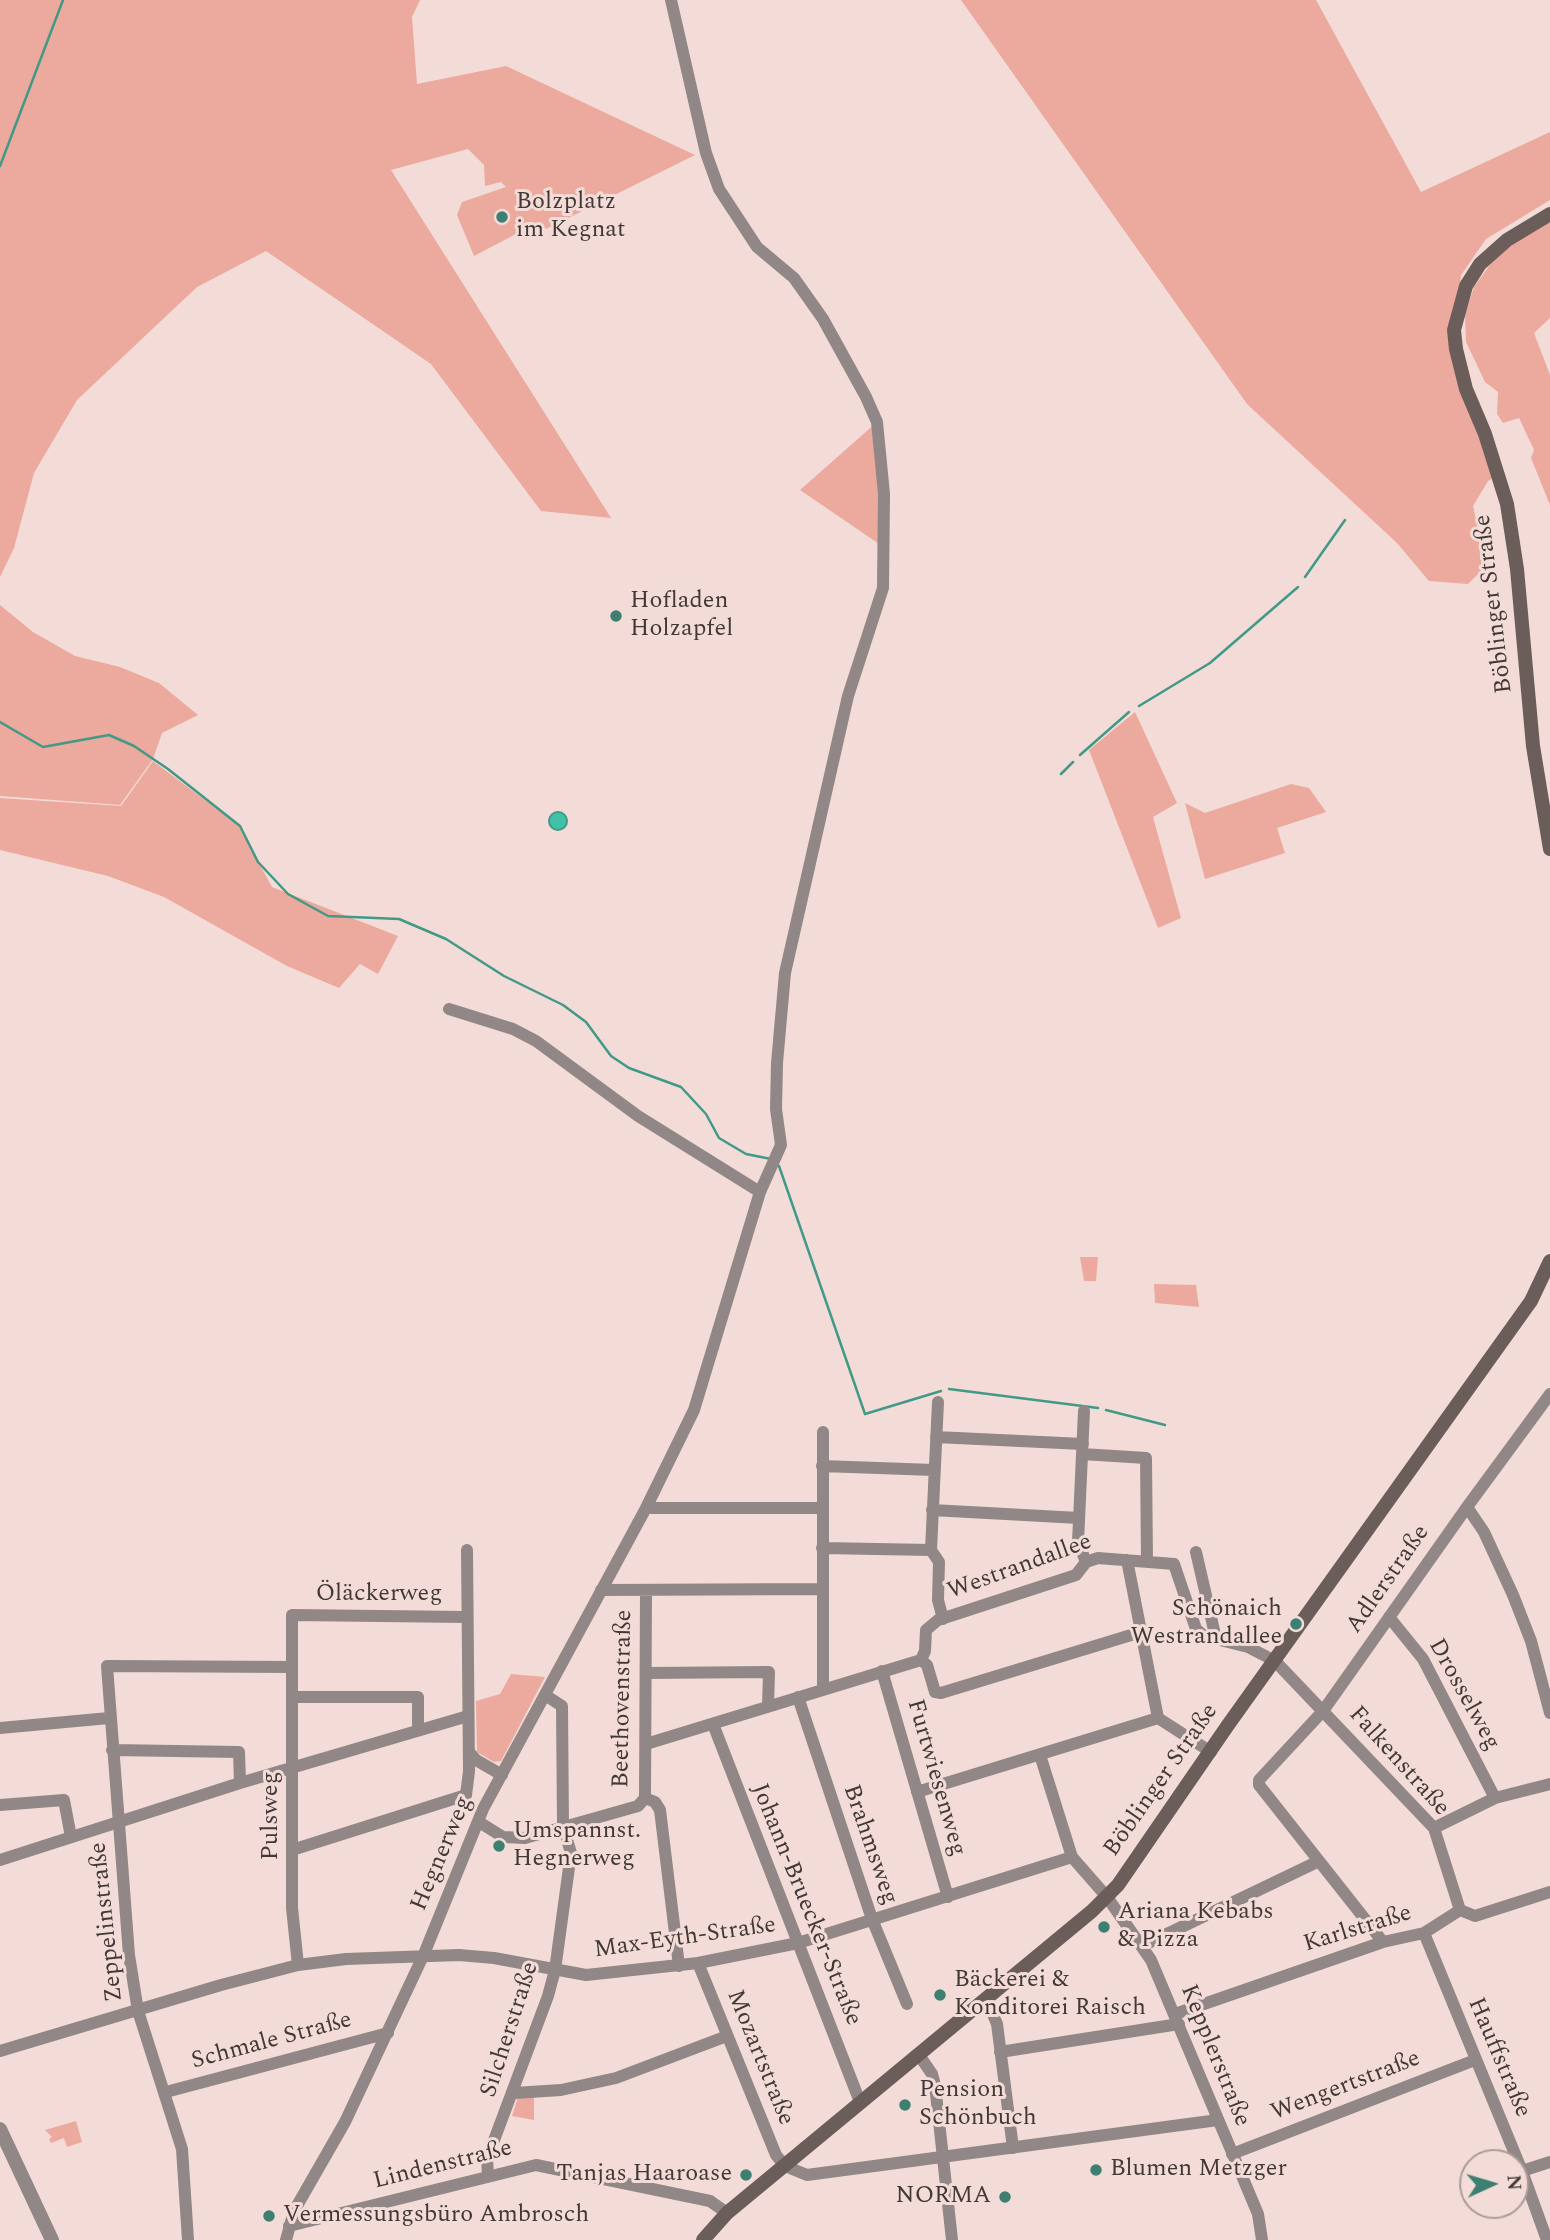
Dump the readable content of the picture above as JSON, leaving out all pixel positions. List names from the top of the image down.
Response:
{
  "streets": {
    "main road": ["Böblinger Straße"],
    "street": [
      "Westrandallee",
      "Adlerstraße",
      "Öläckerweg",
      "Drosselweg",
      "Beethovenstraße",
      "Falkenstraße",
      "Furtwiesenweg",
      "Pulsweg",
      "Brahmsweg",
      "Hegnerweg",
      "Johann-Bruecker-Straße",
      "Zeppelinstraße",
      "Karlstraße",
      "Max-Eyth-Straße",
      "Silcherstraße",
      "Schmale Straße",
      "Kepplerstraße",
      "Mozartstraße",
      "Hauffstraße",
      "Wengertstraße",
      "Lindenstraße"
    ]
  },
  "crossings": [
    ["Böblinger Straße", "Westrandallee"],
    ["Böblinger Straße", "Falkenstraße"],
    ["Böblinger Straße", "Johann-Bruecker-Straße"],
    ["Böblinger Straße", "Kepplerstraße"],
    ["Böblinger Straße", "Mozartstraße"],
    ["Böblinger Straße", "Lindenstraße"],
    ["Westrandallee", "Falkenstraße"],
    ["Adlerstraße", "Drosselweg"],
    ["Adlerstraße", "Falkenstraße"],
    ["Öläckerweg", "Pulsweg"],
    ["Beethovenstraße", "Hegnerweg"],
    ["Beethovenstraße", "Silcherstraße"],
    ["Falkenstraße", "Karlstraße"],
    ["Furtwiesenweg", "Max-Eyth-Straße"],
    ["Pulsweg", "Zeppelinstraße"],
    ["Pulsweg", "Max-Eyth-Straße"],
    ["Brahmsweg", "Max-Eyth-Straße"],
    ["Hegnerweg", "Max-Eyth-Straße"],
    ["Hegnerweg", "Silcherstraße"],
    ["Hegnerweg", "Schmale Straße"],
    ["Hegnerweg", "Lindenstraße"],
    ["Johann-Bruecker-Straße", "Max-Eyth-Straße"],
    ["Zeppelinstraße", "Max-Eyth-Straße"],
    ["Zeppelinstraße", "Schmale Straße"],
    ["Karlstraße", "Kepplerstraße"],
    ["Karlstraße", "Hauffstraße"],
    ["Max-Eyth-Straße", "Silcherstraße"],
    ["Max-Eyth-Straße", "Mozartstraße"],
    ["Silcherstraße", "Lindenstraße"],
    ["Kepplerstraße", "Wengertstraße"],
    ["Hauffstraße", "Wengertstraße"]
  ],
  "places": [
    "Bolzplatz im Kegnat",
    "Hofladen Holzapfel",
    "Schönaich Westrandallee",
    "Umspannst. Hegnerweg",
    "Ariana Kebabs & Pizza",
    "Bäckerei & Konditorei Raisch",
    "Pension Schönbuch",
    "Blumen Metzger",
    "Tanjas Haaroase",
    "NORMA",
    "Vermessungsbüro Ambrosch"
  ],
  "north": "right"
}
